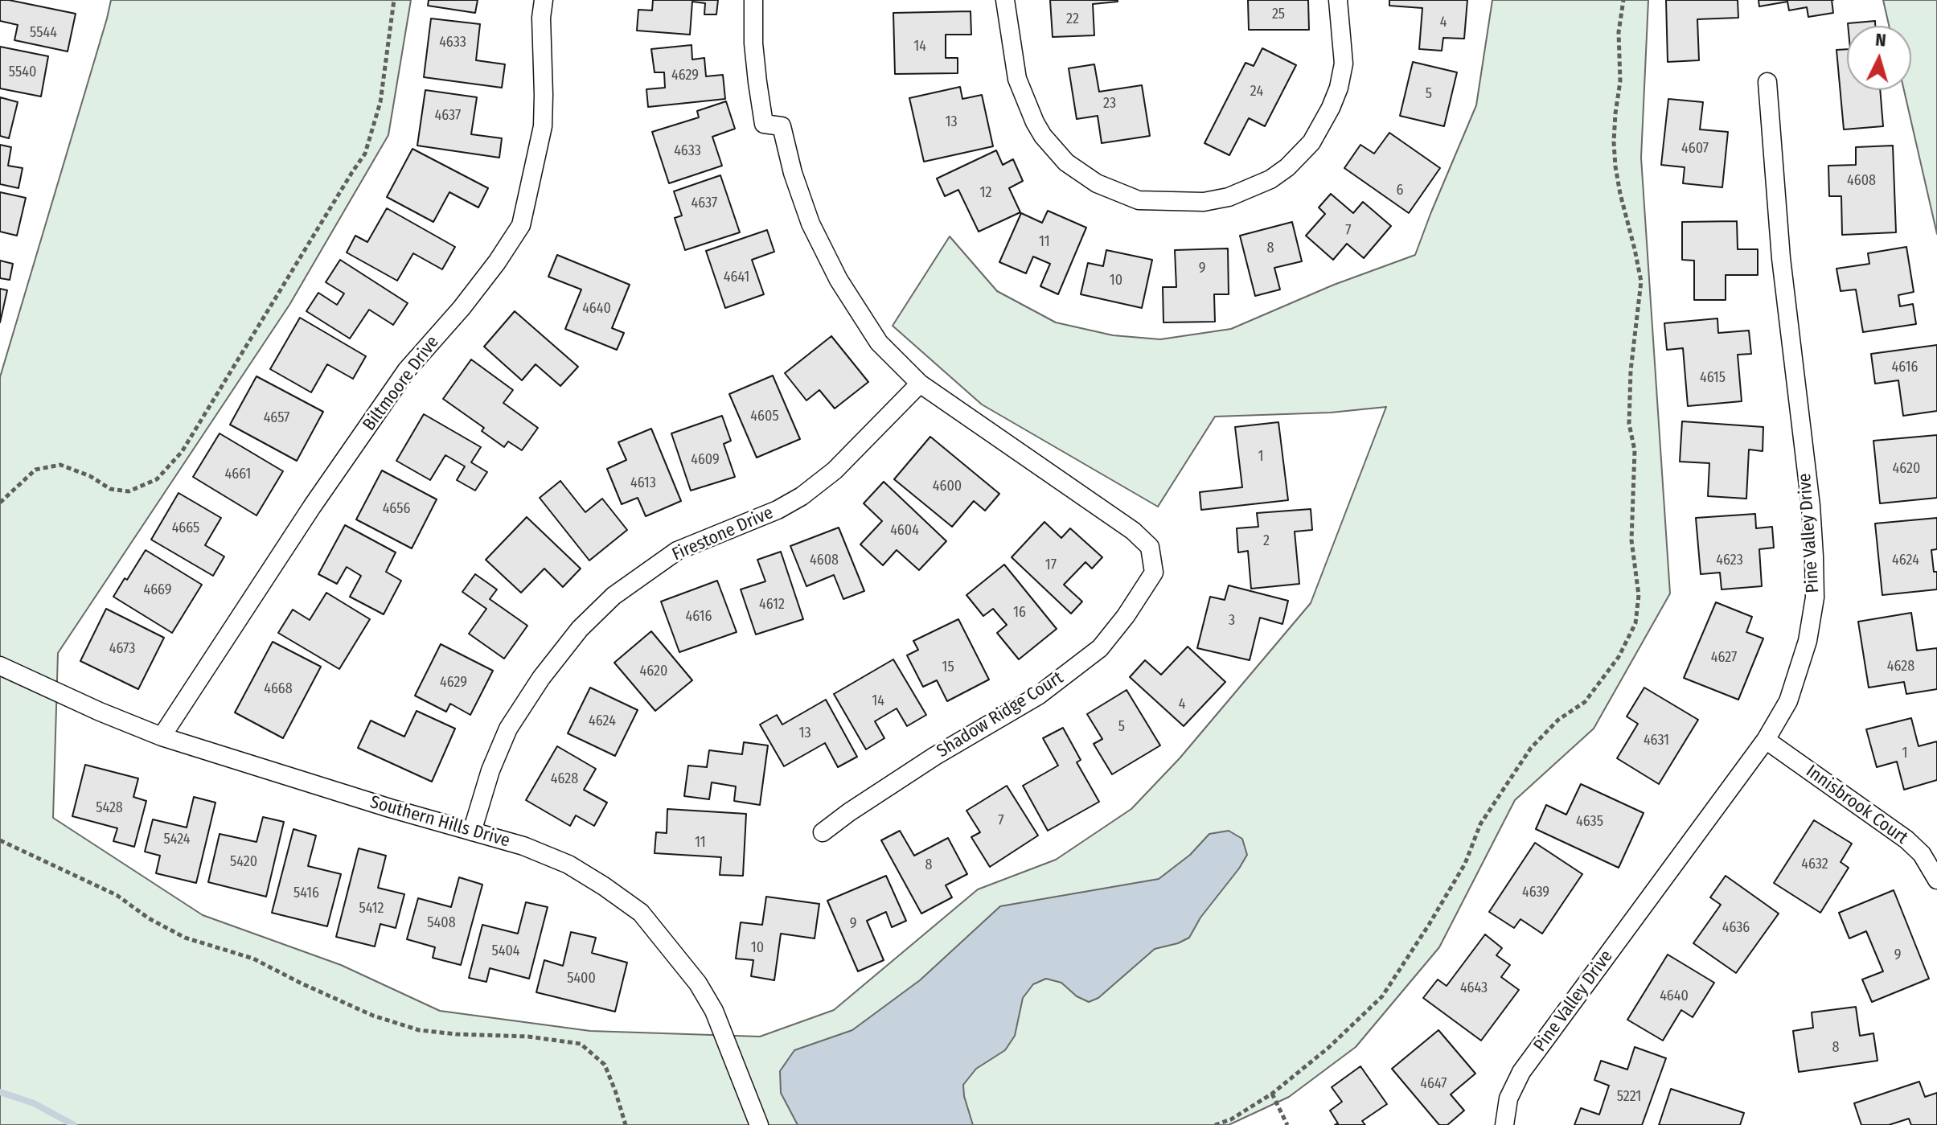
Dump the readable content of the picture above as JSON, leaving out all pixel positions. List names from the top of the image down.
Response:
{
  "streets": {
    "street": [
      "Biltmoore Drive",
      "Pine Valley Drive",
      "Firestone Drive",
      "Shadow Ridge Court",
      "Innisbrook Court",
      "Southern Hills Drive"
    ]
  },
  "crossings": [
    ["Biltmoore Drive", "Southern Hills Drive"],
    ["Pine Valley Drive", "Innisbrook Court"],
    ["Firestone Drive", "Shadow Ridge Court"],
    ["Firestone Drive", "Southern Hills Drive"]
  ],
  "house_numbers": [
    "25",
    "22",
    "4",
    "5544",
    "4633",
    "14",
    "5540",
    "4629",
    "24",
    "5",
    "23",
    "4637",
    "13",
    "4607",
    "4633",
    "4608",
    "6",
    "12",
    "4637",
    "7",
    "11",
    "8",
    "9",
    "4641",
    "10",
    "4640",
    "4616",
    "4615",
    "4605",
    "4657",
    "1",
    "4609",
    "4620",
    "4661",
    "4613",
    "4600",
    "4656",
    "4665",
    "4604",
    "2",
    "4608",
    "4623",
    "4624",
    "17",
    "4669",
    "4612",
    "16",
    "4616",
    "3",
    "4673",
    "4627",
    "4628",
    "15",
    "4620",
    "4629",
    "4668",
    "14",
    "4",
    "4624",
    "5",
    "13",
    "4631",
    "1",
    "4628",
    "5428",
    "7",
    "4635",
    "5424",
    "11",
    "5420",
    "4632",
    "8",
    "4639",
    "5416",
    "5412",
    "5408",
    "9",
    "4636",
    "10",
    "5404",
    "9",
    "5400",
    "4643",
    "4640",
    "8",
    "4647",
    "5221"
  ],
  "north": "top"
}
